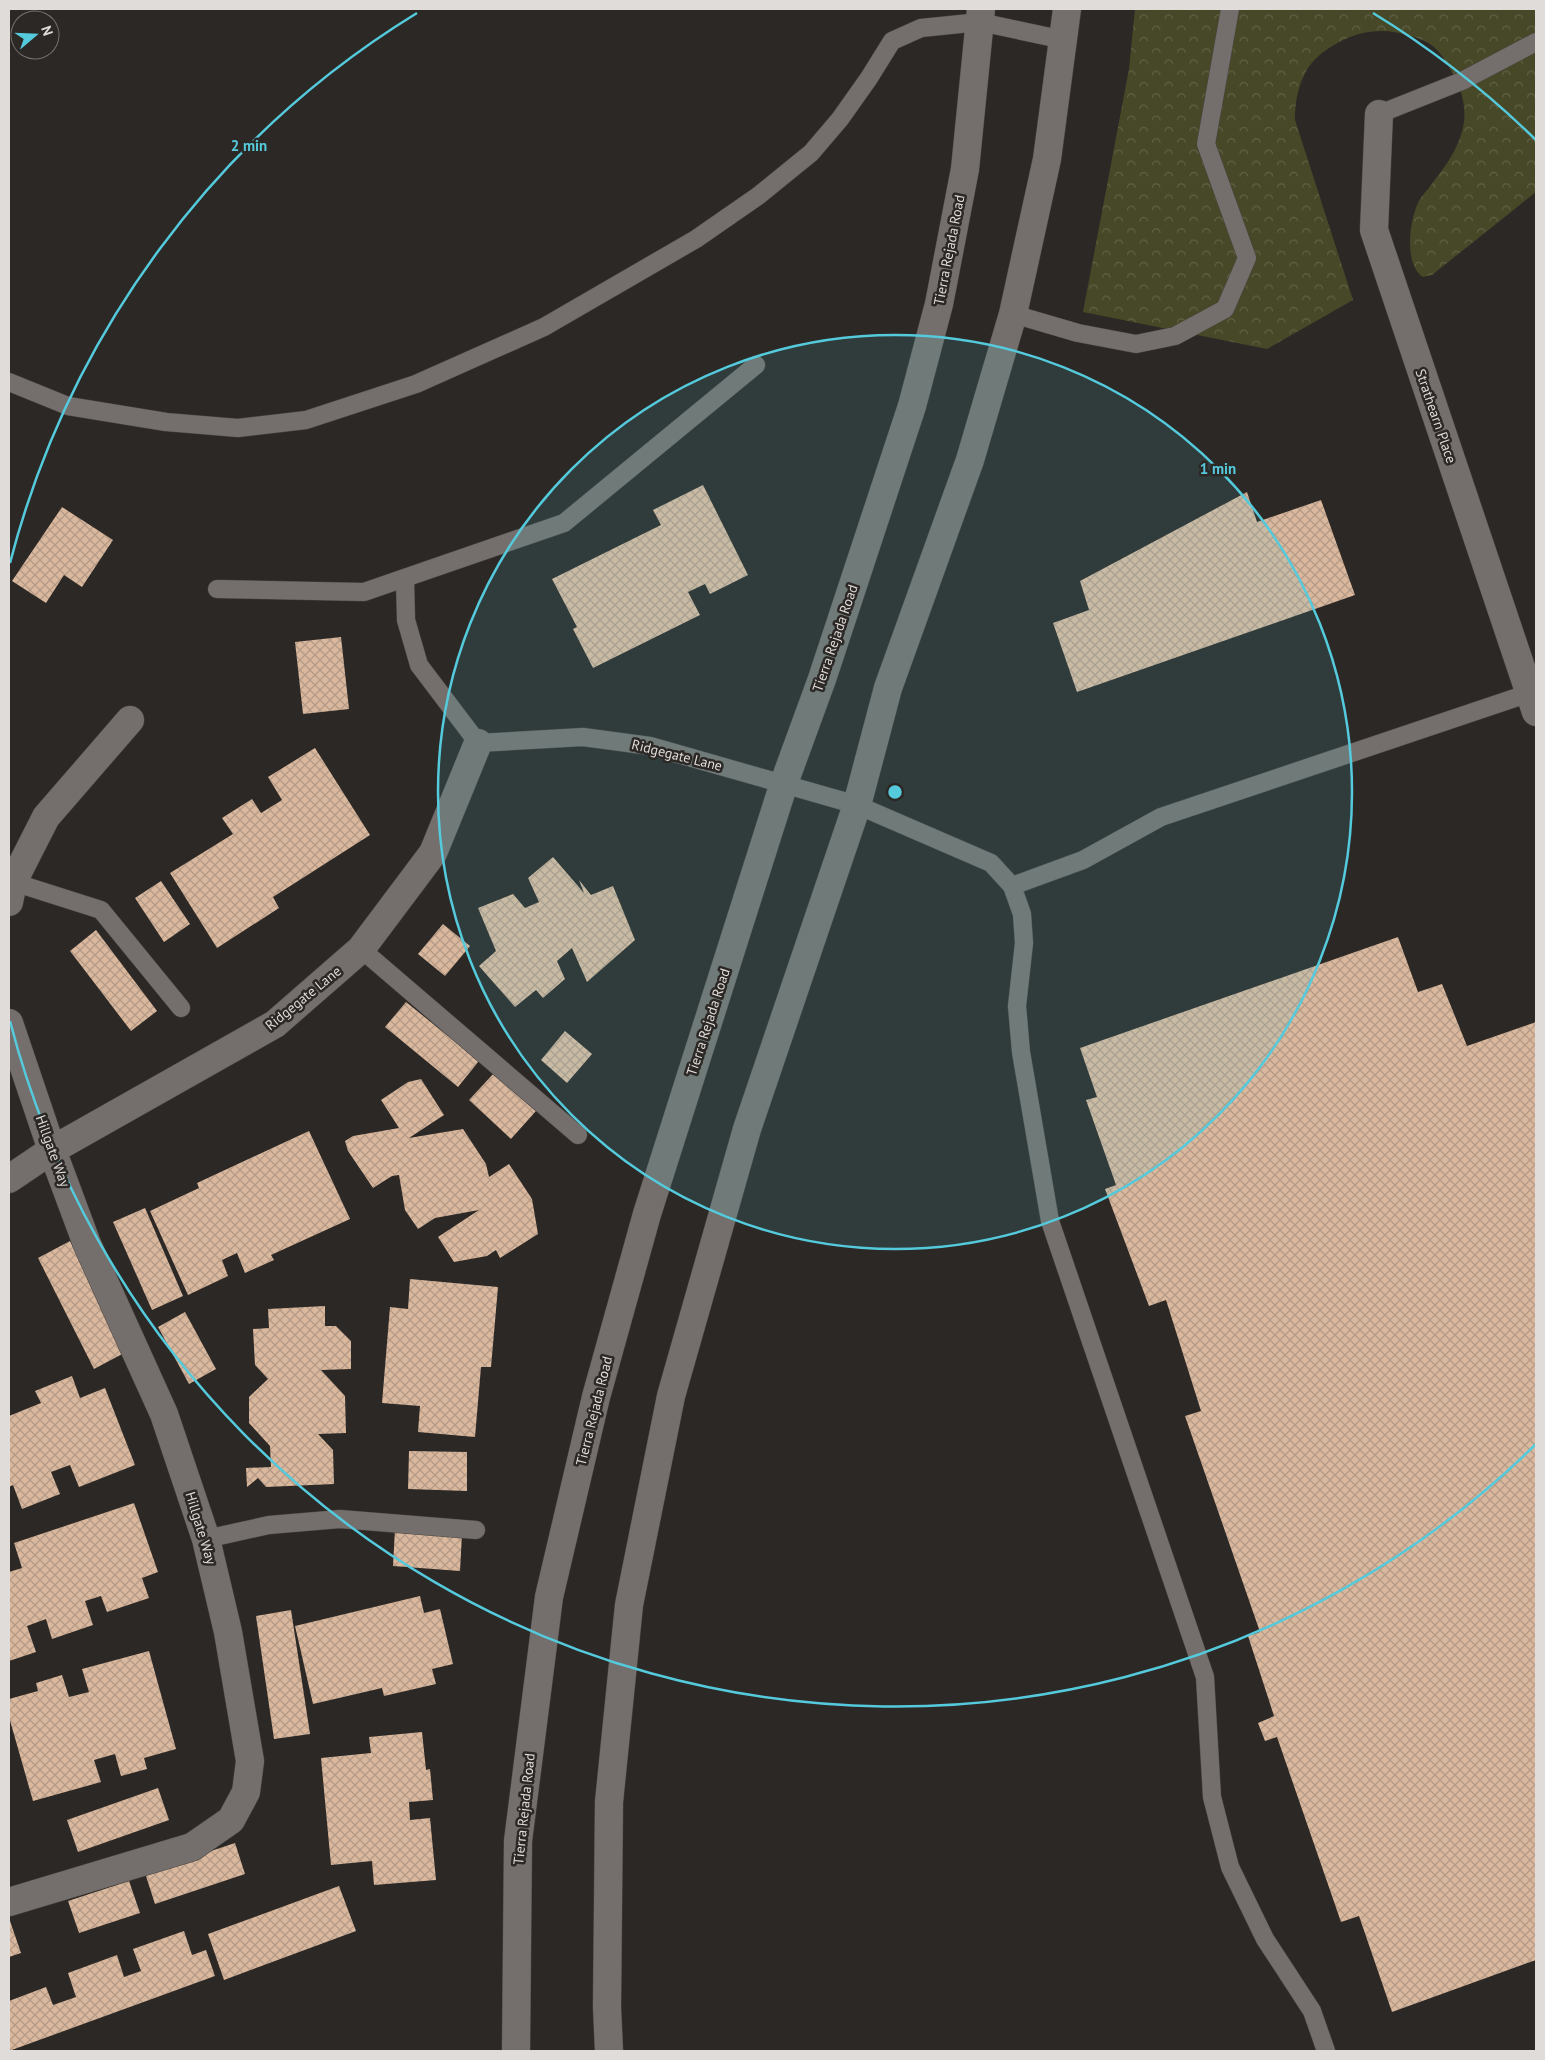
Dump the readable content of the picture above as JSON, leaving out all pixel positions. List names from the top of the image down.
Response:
{
  "streets": {
    "main road": [
      "Tierra Rejada Road",
      "Strathearn Place",
      "Ridgegate Lane",
      "Hillgate Way"
    ]
  },
  "crossings": [
    ["Tierra Rejada Road", "Ridgegate Lane"],
    ["Ridgegate Lane", "Hillgate Way"]
  ],
  "north": "right",
  "rings": ["2 min", "1 min"]
}
